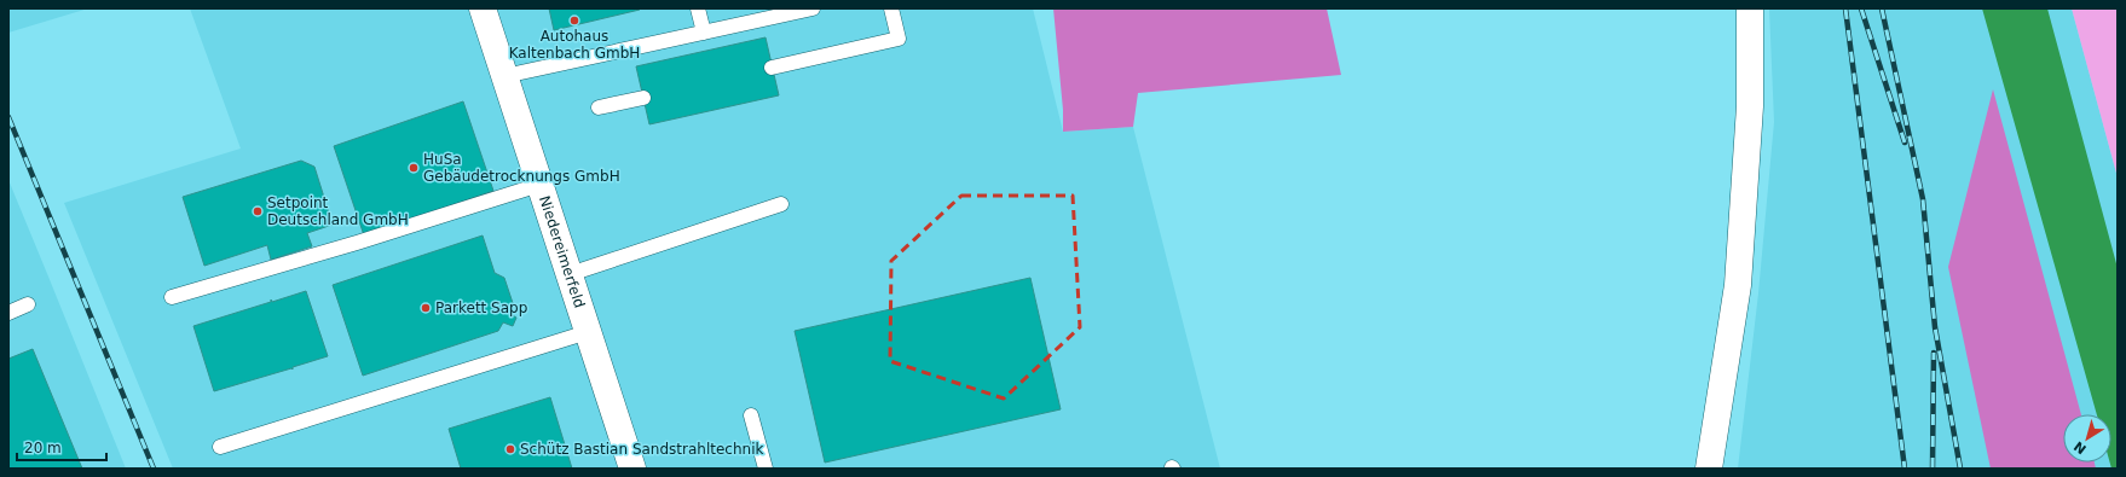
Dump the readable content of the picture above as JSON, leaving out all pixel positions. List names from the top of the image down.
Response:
{
  "streets": {
    "street": ["Niedereimerfeld"]
  },
  "places": [
    "Autohaus Kaltenbach GmbH",
    "HuSa Gebäudetrocknungs GmbH",
    "Setpoint Deutschland GmbH",
    "Parkett Sapp",
    "Schütz Bastian Sandstrahltechnik"
  ],
  "scale_bar": "20 m",
  "north": "bottom left"
}
